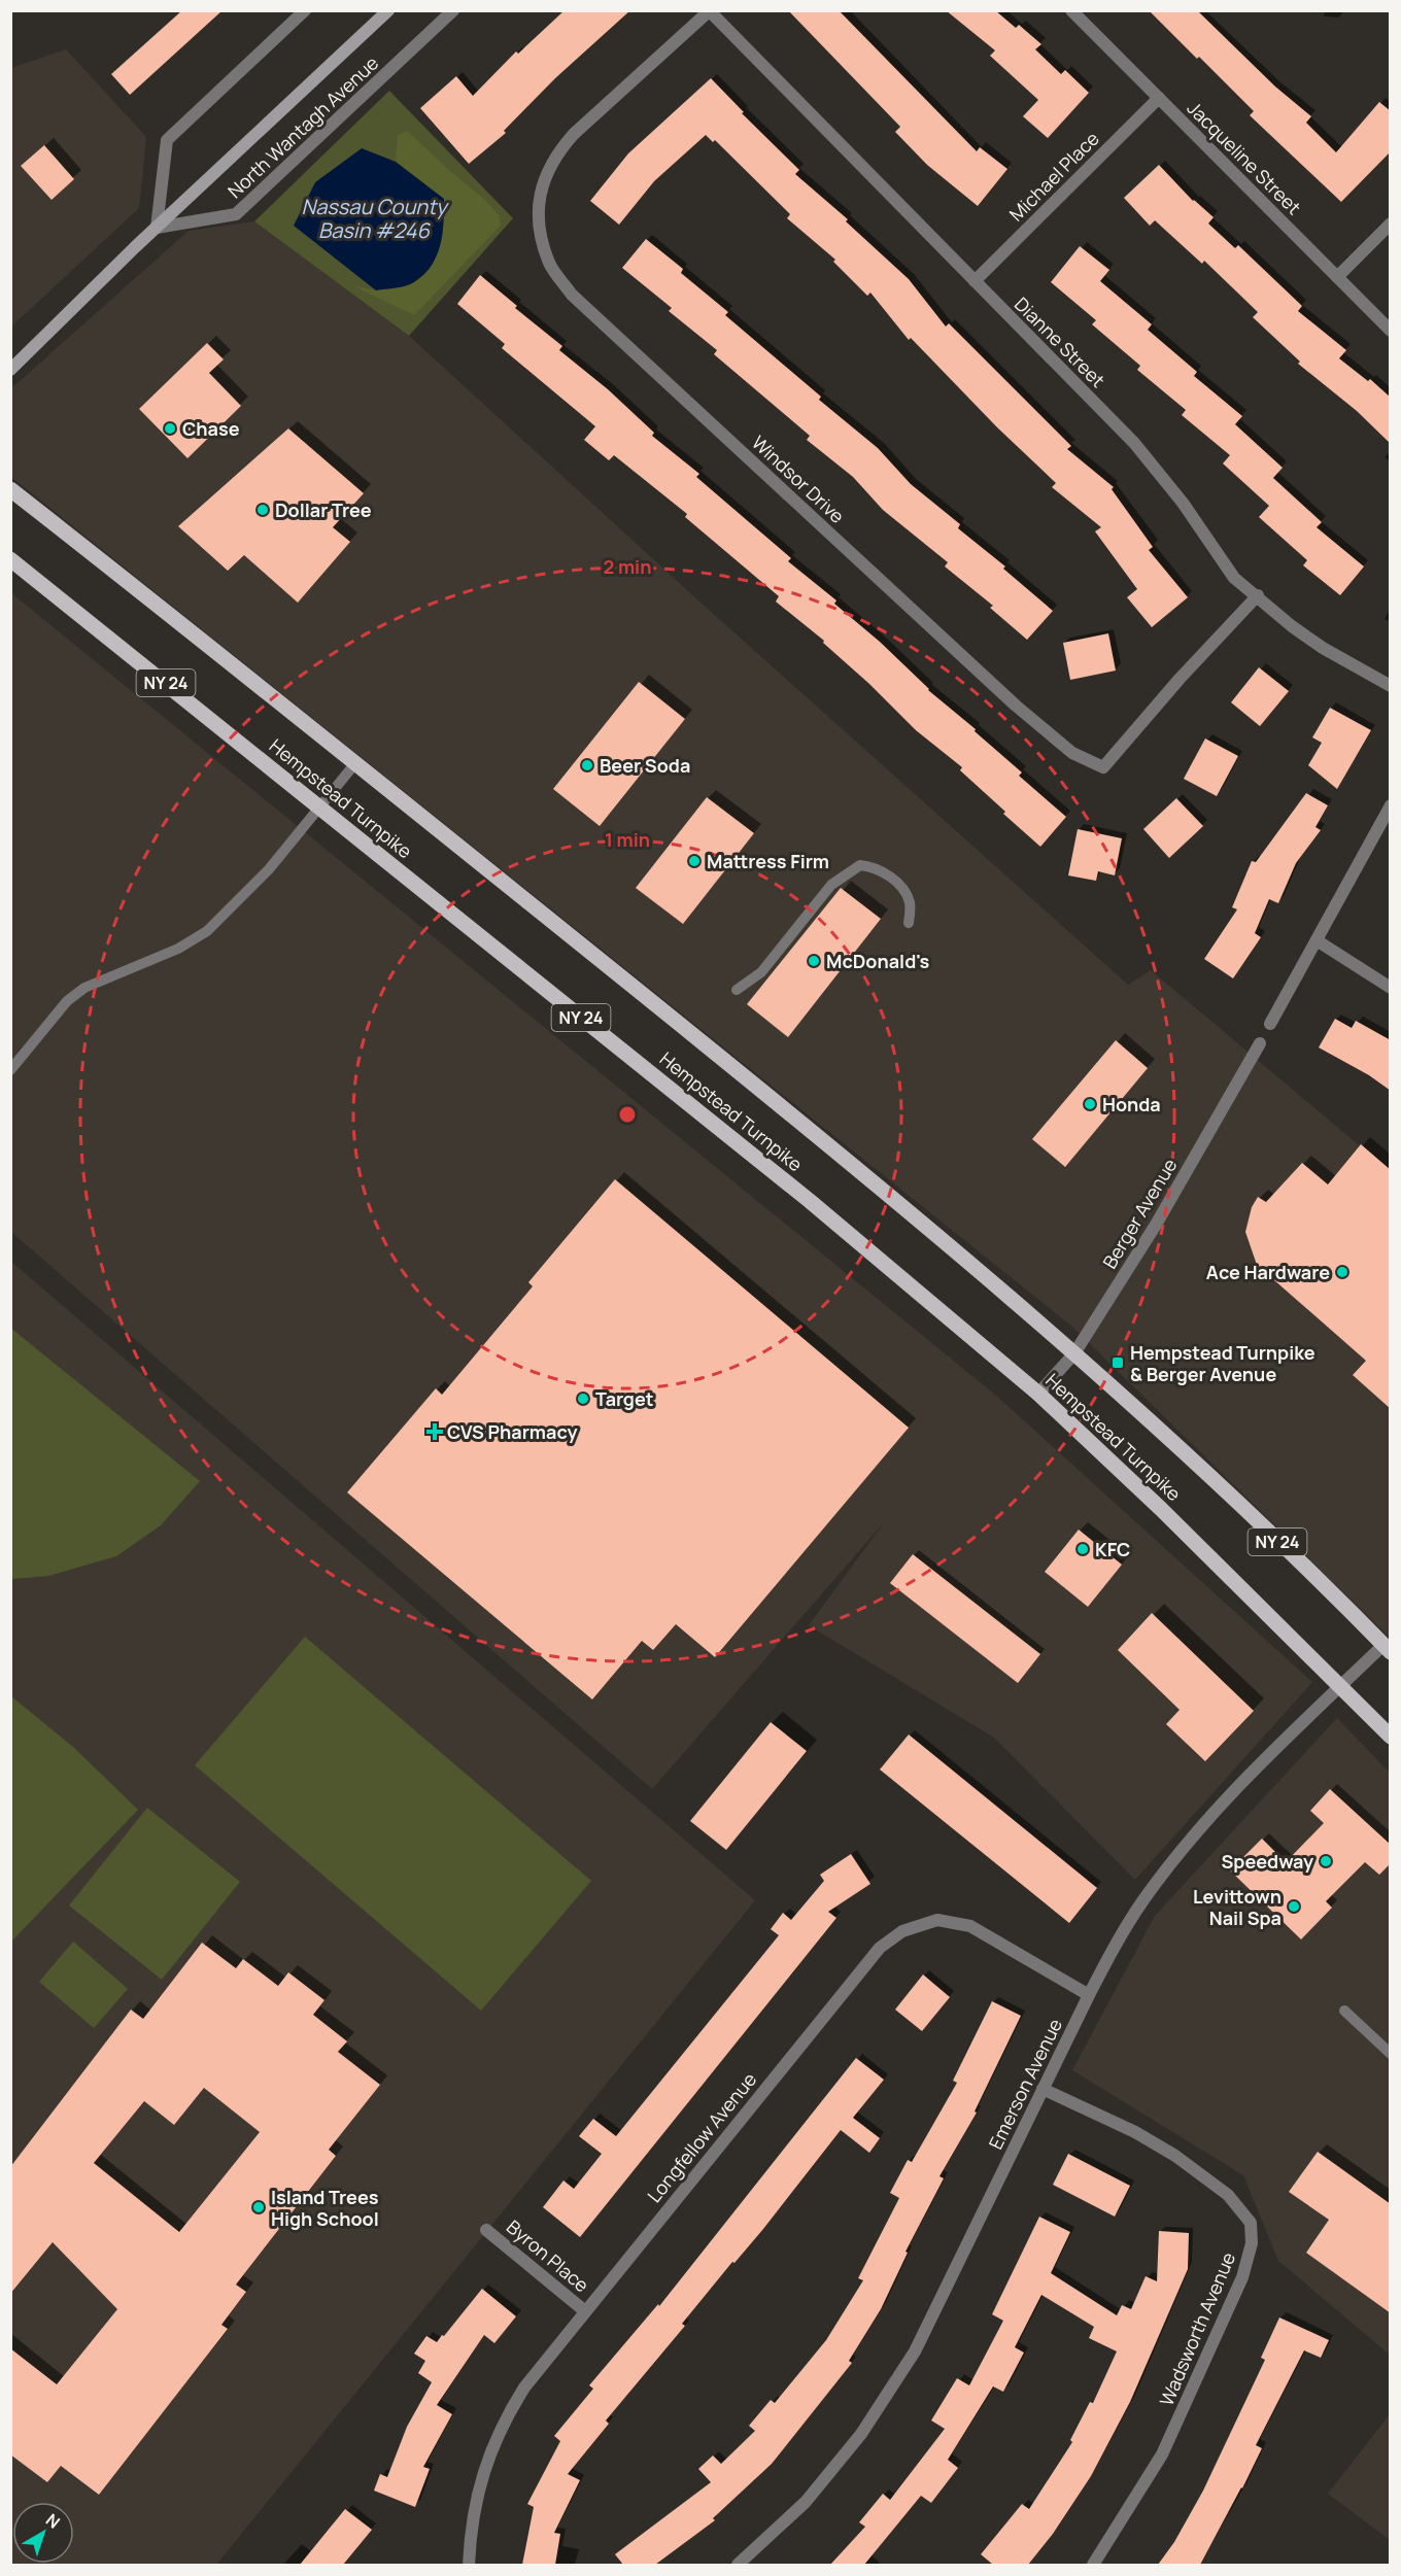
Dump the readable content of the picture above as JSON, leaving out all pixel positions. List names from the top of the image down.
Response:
{
  "streets": {
    "main road": ["North Wantagh Avenue", "NY 24", "Hempstead Turnpike"],
    "street": [
      "Jacqueline Street",
      "Michael Place",
      "Dianne Street",
      "Windsor Drive",
      "Berger Avenue",
      "Emerson Avenue",
      "Longfellow Avenue",
      "Byron Place",
      "Wadsworth Avenue"
    ]
  },
  "crossings": [
    ["Jacqueline Street", "Michael Place"],
    ["Michael Place", "Dianne Street"],
    ["Dianne Street", "Windsor Drive"],
    ["Hempstead Turnpike", "Berger Avenue"],
    ["Hempstead Turnpike", "Emerson Avenue"],
    ["Emerson Avenue", "Longfellow Avenue"],
    ["Emerson Avenue", "Wadsworth Avenue"],
    ["Longfellow Avenue", "Byron Place"]
  ],
  "water": ["Nassau County Basin #246"],
  "places": {
    "other": [
      "Chase",
      "Dollar Tree",
      "Beer Soda",
      "Mattress Firm",
      "McDonald's",
      "Honda",
      "Ace Hardware",
      "Target",
      "KFC",
      "Speedway",
      "Levittown Nail Spa",
      "Island Trees High School"
    ],
    "transit": ["Hempstead Turnpike & Berger Avenue"],
    "health": ["CVS Pharmacy"]
  },
  "north": "top right",
  "rings": ["2 min", "1 min"]
}
